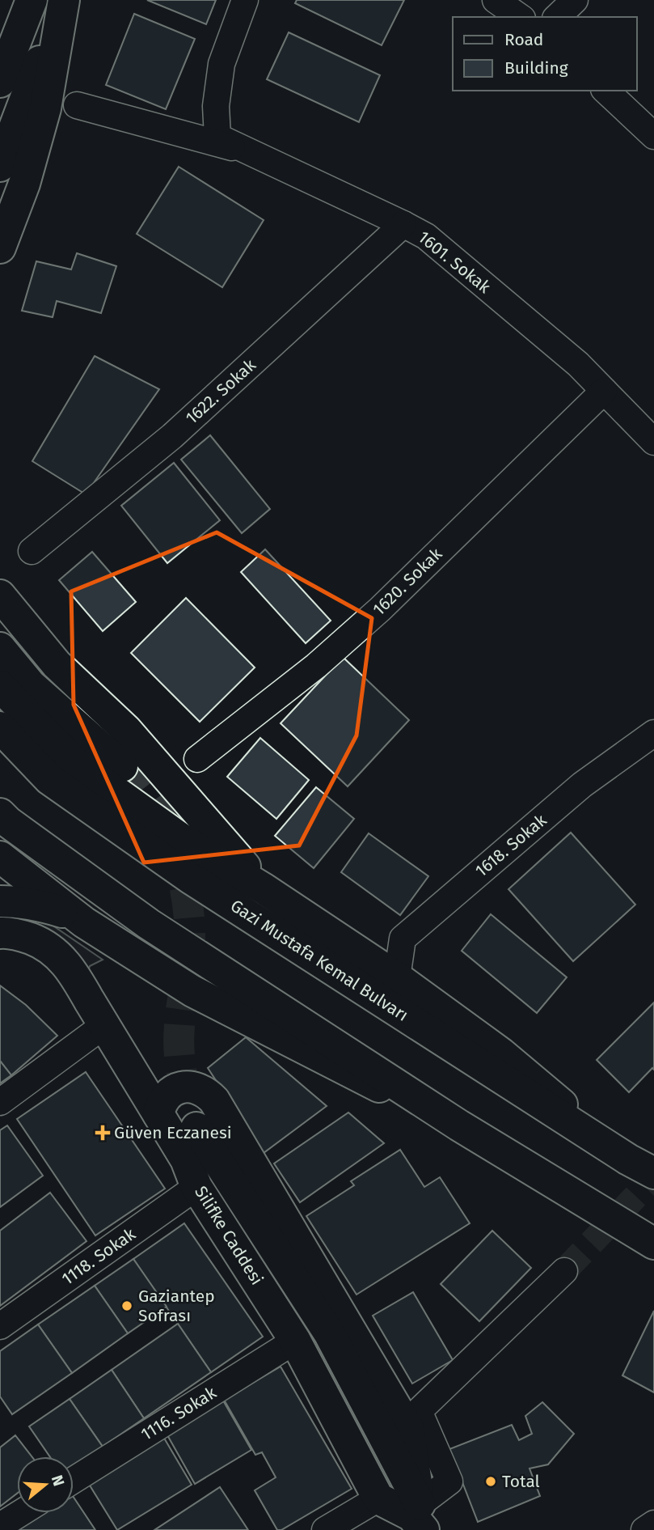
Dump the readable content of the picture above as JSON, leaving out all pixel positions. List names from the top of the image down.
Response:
{
  "streets": {
    "main road": ["Gazi Mustafa Kemal Bulvarı", "Silifke Caddesi"],
    "street": [
      "1601. Sokak",
      "1622. Sokak",
      "1620. Sokak",
      "1618. Sokak",
      "1118. Sokak",
      "1116. Sokak"
    ]
  },
  "crossings": [
    ["1601. Sokak", "1622. Sokak"],
    ["1601. Sokak", "1620. Sokak"],
    ["Silifke Caddesi", "1118. Sokak"],
    ["Silifke Caddesi", "1116. Sokak"]
  ],
  "places": {
    "health": ["Güven Eczanesi"],
    "other": ["Gaziantep Sofrası", "Total"]
  },
  "legend": ["Road", "Building"],
  "north": "right"
}
